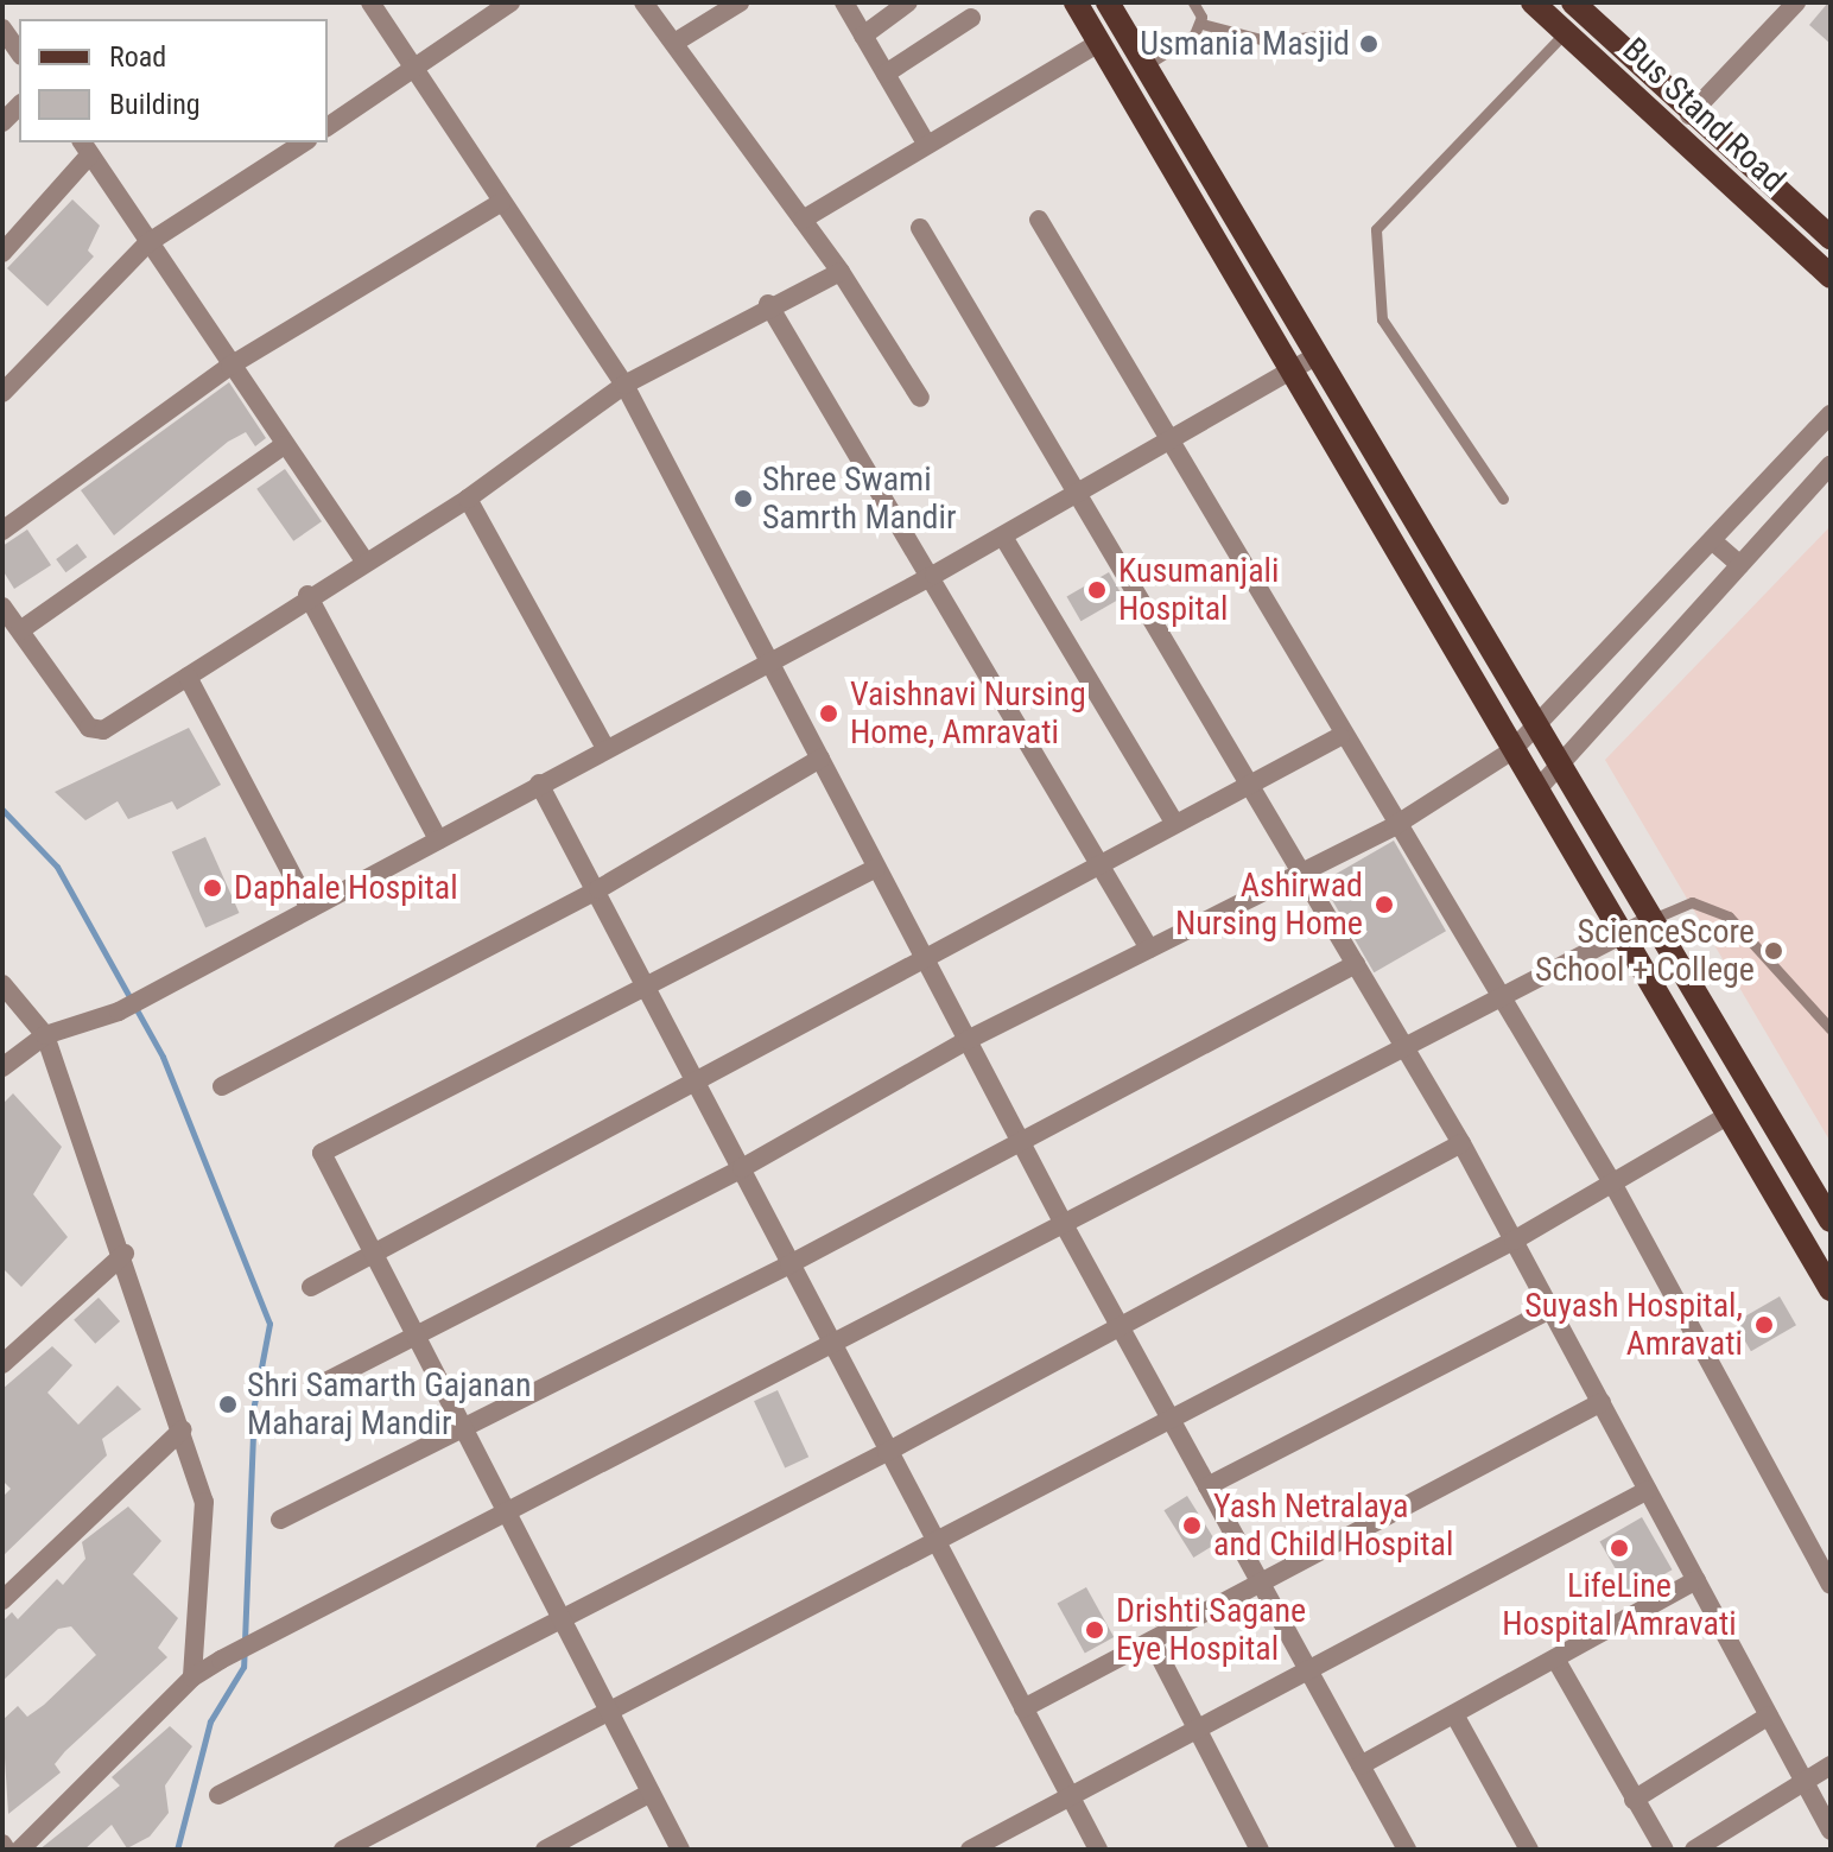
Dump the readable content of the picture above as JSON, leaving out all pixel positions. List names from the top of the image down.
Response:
{
  "streets": {
    "main road": ["Bus Stand Road"]
  },
  "places": [
    "Usmania Masjid",
    "Shree Swami Samrth Mandir",
    "Kusumanjali Hospital",
    "Vaishnavi Nursing Home, Amravati",
    "Daphale Hospital",
    "Ashirwad Nursing Home",
    "ScienceScore School + College",
    "Suyash Hospital, Amravati",
    "Shri Samarth Gajanan Maharaj Mandir",
    "Yash Netralaya and Child Hospital",
    "LifeLine Hospital Amravati",
    "Drishti Sagane Eye Hospital"
  ],
  "legend": ["Road", "Building"]
}
